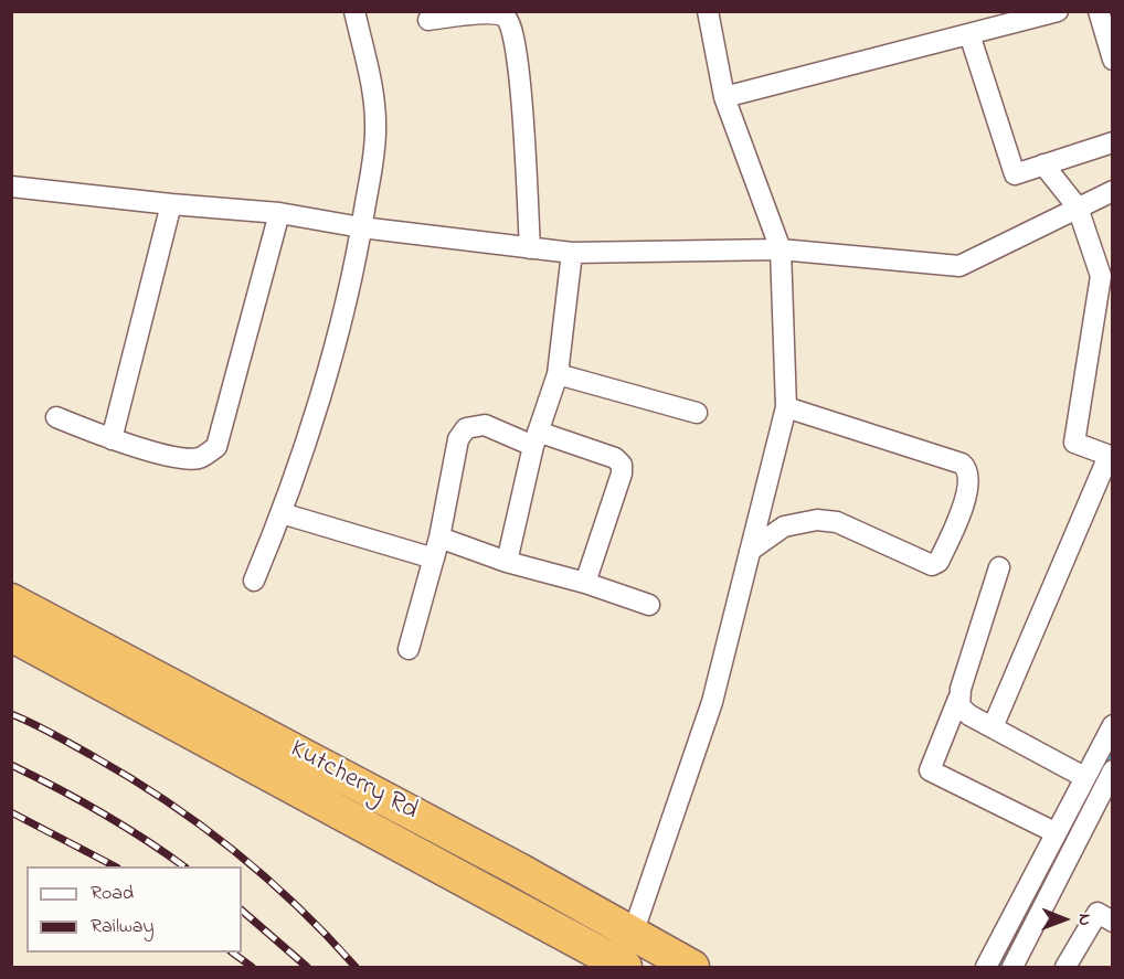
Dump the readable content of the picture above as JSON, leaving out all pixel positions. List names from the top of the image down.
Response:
{
  "streets": {
    "highway": ["Kutcherry Rd"]
  },
  "legend": ["Road", "Railway"],
  "north": "right"
}
